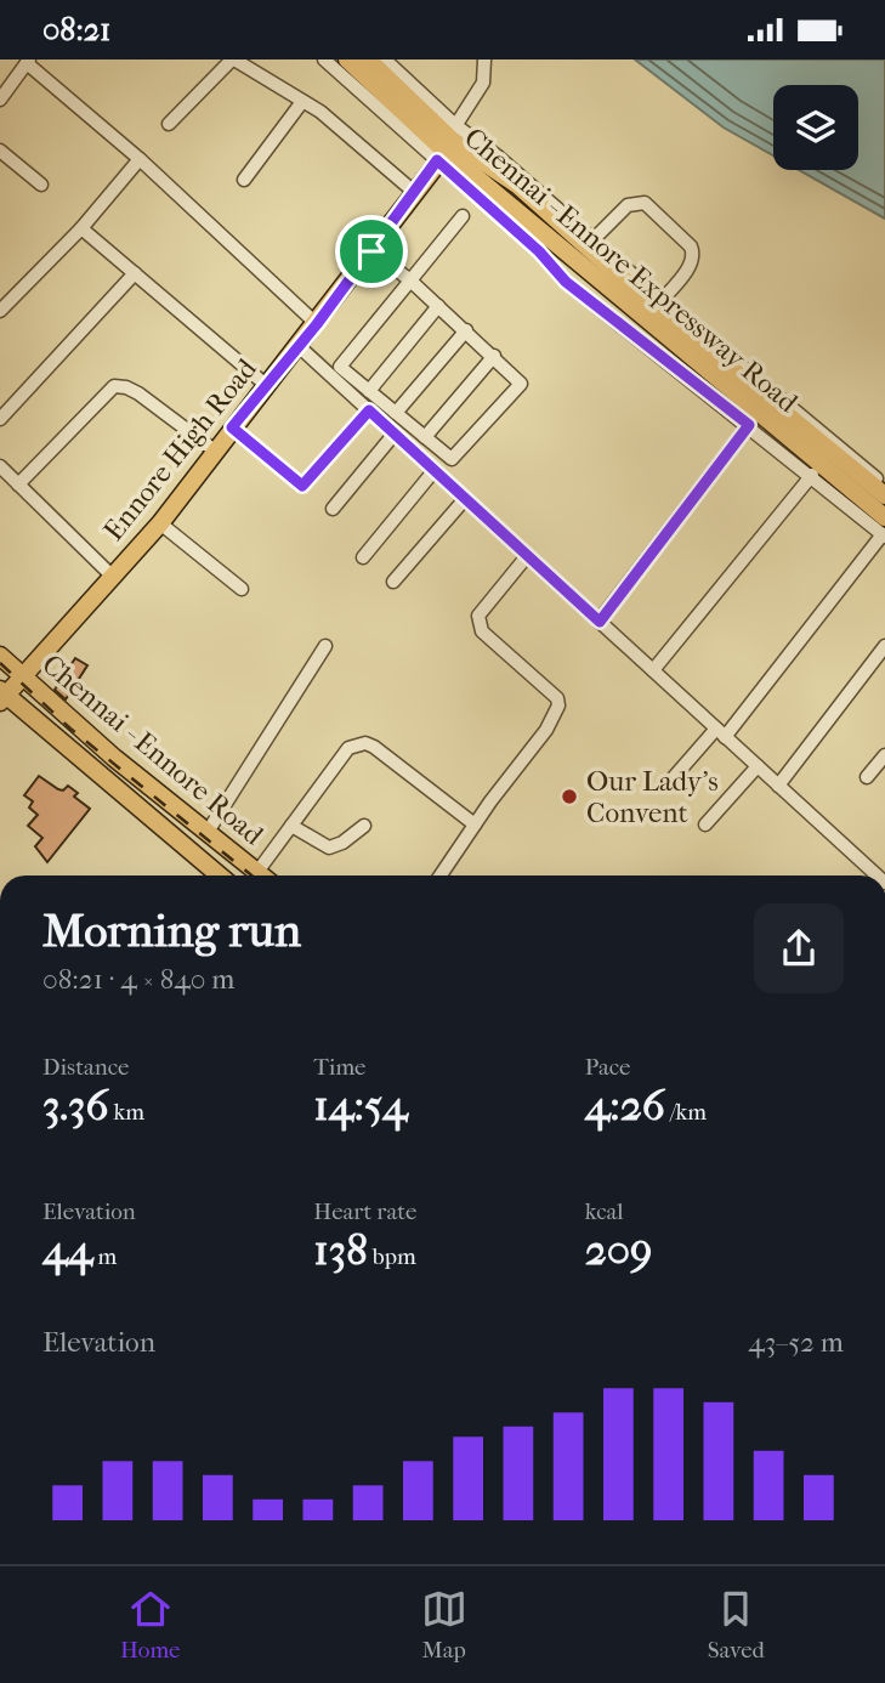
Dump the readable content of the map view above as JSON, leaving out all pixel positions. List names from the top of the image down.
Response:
{
  "streets": {
    "main road": ["Chennai - Ennore Expressway Road", "Ennore High Road", "Chennai - Ennore Road"]
  },
  "crossings": [
    ["Chennai - Ennore Expressway Road", "Ennore High Road"],
    ["Ennore High Road", "Chennai - Ennore Road"]
  ],
  "places": ["Our Lady's Convent"],
  "page": {
    "status": "08:21",
    "heading": ["Morning run", "08:21 · 4 × 840 m"],
    "stats": [
      ["Distance", "3.36 km"],
      ["Time", "14:54"],
      ["Pace", "4:26 /km"],
      ["Elevation", "44 m"],
      ["Heart rate", "138 bpm"],
      ["kcal", "209"]
    ],
    "chart": ["Elevation", "43–52 m"],
    "tabs": ["Home", "Map", "Saved"]
  }
}
